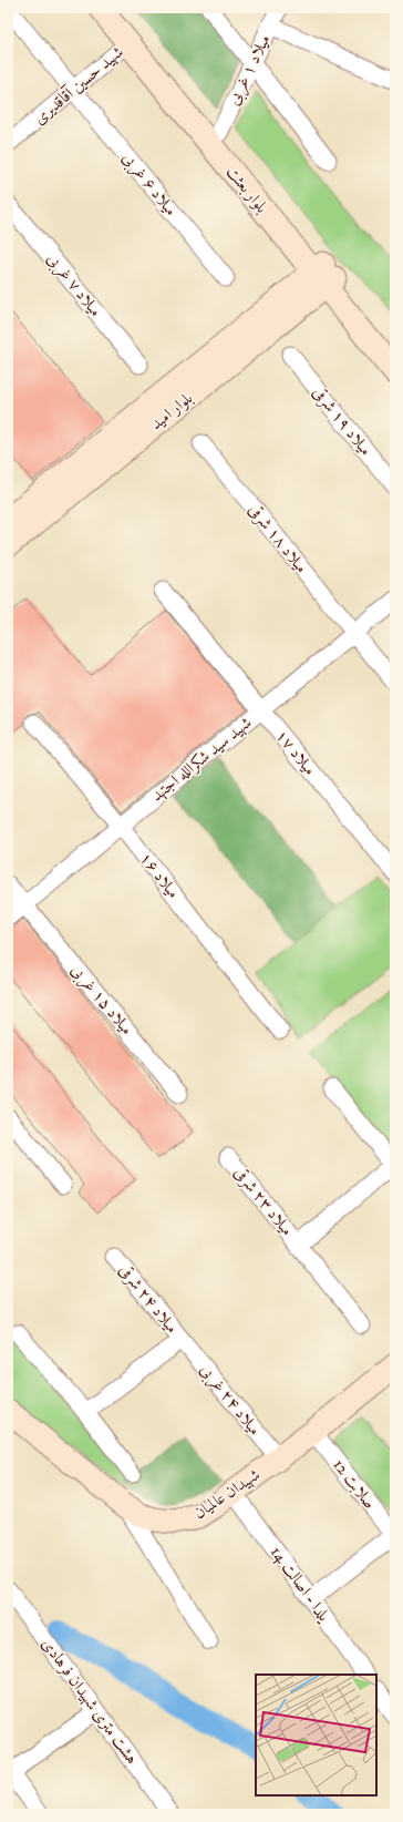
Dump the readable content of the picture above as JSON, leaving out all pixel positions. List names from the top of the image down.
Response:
{
  "streets": {
    "street": [
      "میلاد ۱ غربی",
      "شهید حسین آقاقدیری",
      "میلاد ۶ غربی",
      "بلوار بعثت",
      "میلاد ۷ غربی",
      "بلوار امید",
      "میلاد ۱۹ شرقی",
      "میلاد ۱۸ شرقی",
      "میلاد ۱۷",
      "شهید سید شکرالله اجتهد",
      "میلاد ۱۶",
      "میلاد ۱۵ غربی",
      "میلاد ۲۳ شرقی",
      "میلاد ۲۴ شرقی",
      "میلاد ۲۴ غربی",
      "صلابت 12",
      "شهیدان عالمیان",
      "یلدا - اصالت 14",
      "هشت متری شهیدان فرهادی"
    ]
  },
  "crossings": [
    ["میلاد ۱ غربی", "بلوار بعثت"],
    ["شهید حسین آقاقدیری", "میلاد ۶ غربی"],
    ["شهید حسین آقاقدیری", "بلوار بعثت"],
    ["بلوار بعثت", "بلوار امید"],
    ["میلاد ۱۸ شرقی", "شهید سید شکرالله اجتهد"],
    ["میلاد ۱۷", "شهید سید شکرالله اجتهد"],
    ["شهید سید شکرالله اجتهد", "میلاد ۱۶"],
    ["شهید سید شکرالله اجتهد", "میلاد ۱۵ غربی"],
    ["میلاد ۲۴ شرقی", "میلاد ۲۴ غربی"],
    ["میلاد ۲۴ غربی", "شهیدان عالمیان"],
    ["صلابت 12", "شهیدان عالمیان"],
    ["شهیدان عالمیان", "یلدا - اصالت 14"]
  ]
}
